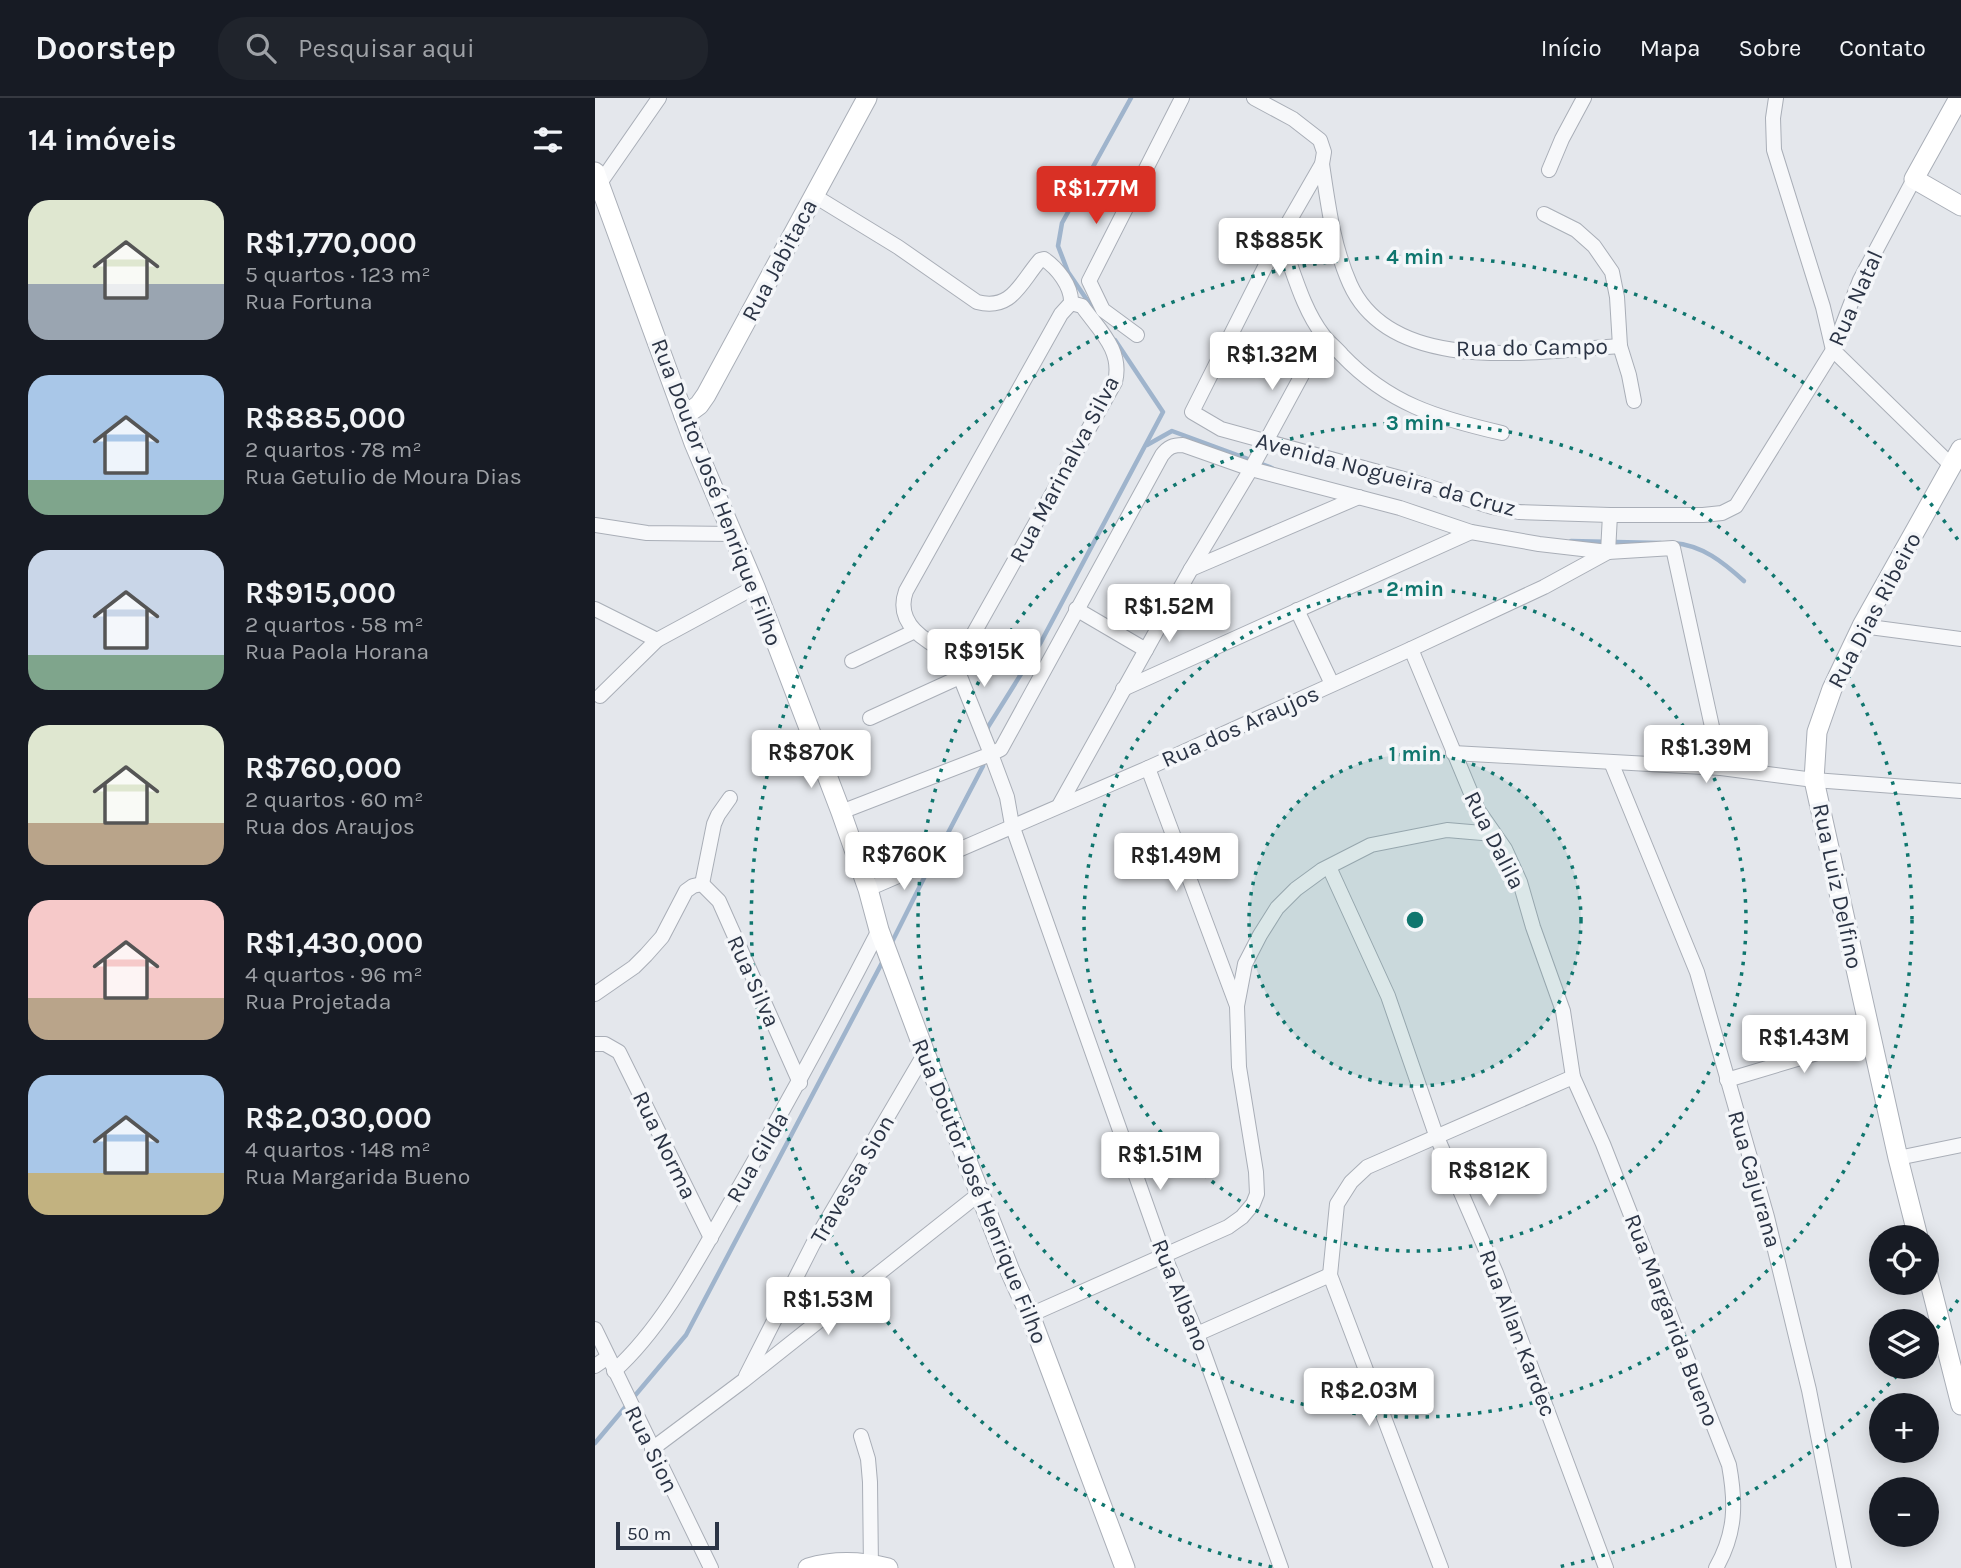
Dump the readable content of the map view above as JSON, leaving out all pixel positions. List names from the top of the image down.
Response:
{
  "streets": {
    "street": [
      "Rua Jabitaca",
      "Rua Natal",
      "Rua do Campo",
      "Rua Marinalva Silva",
      "Avenida Nogueira da Cruz",
      "Rua Doutor José Henrique Filho",
      "Rua Dias Ribeiro",
      "Rua dos Araujos",
      "Rua Dalila",
      "Rua Luiz Delfino",
      "Rua Silva",
      "Rua Norma",
      "Rua Gilda",
      "Travessa Sion",
      "Rua Cajurana",
      "Rua Albano",
      "Rua Margarida Bueno",
      "Rua Allan Kardec",
      "Rua Sion"
    ]
  },
  "crossings": [
    ["Rua Jabitaca", "Rua Doutor José Henrique Filho"],
    ["Rua Natal", "Avenida Nogueira da Cruz"],
    ["Rua Marinalva Silva", "Rua Albano"],
    ["Avenida Nogueira da Cruz", "Rua dos Araujos"],
    ["Rua Doutor José Henrique Filho", "Rua dos Araujos"],
    ["Rua Doutor José Henrique Filho", "Rua Gilda"],
    ["Rua Doutor José Henrique Filho", "Travessa Sion"],
    ["Rua Dias Ribeiro", "Rua Luiz Delfino"],
    ["Rua dos Araujos", "Rua Dalila"],
    ["Rua dos Araujos", "Rua Albano"],
    ["Rua Dalila", "Rua Margarida Bueno"],
    ["Rua Silva", "Rua Gilda"],
    ["Rua Norma", "Rua Gilda"],
    ["Rua Gilda", "Rua Sion"]
  ],
  "scale_bar": "50 m",
  "page": {
    "header": "Doorstep",
    "search": "Pesquisar aqui",
    "nav": [
      "Início",
      "Mapa",
      "Sobre",
      "Contato"
    ],
    "heading": "14 imóveis",
    "price": [
      "R$1.77M",
      "R$885K",
      "R$1.32M",
      "R$1.52M",
      "R$915K",
      "R$1.39M",
      "R$870K",
      "R$760K",
      "R$1.49M",
      "R$1.43M",
      "R$1.51M",
      "R$812K",
      "R$1.53M",
      "R$2.03M"
    ],
    "list": [
      {
        "name": "R$1,770,000",
        "note": "5 quartos · 123 m² · Rua Fortuna"
      },
      {
        "name": "R$885,000",
        "note": "2 quartos · 78 m² · Rua Getulio de Moura Dias"
      },
      {
        "name": "R$915,000",
        "note": "2 quartos · 58 m² · Rua Paola Horana"
      },
      {
        "name": "R$760,000",
        "note": "2 quartos · 60 m² · Rua dos Araujos"
      },
      {
        "name": "R$1,430,000",
        "note": "4 quartos · 96 m² · Rua Projetada"
      },
      {
        "name": "R$2,030,000",
        "note": "4 quartos · 148 m² · Rua Margarida Bueno"
      }
    ],
    "map_buttons": ["+", "−"],
    "scale": "50 m"
  },
  "rings": [
    "4 min",
    "3 min",
    "2 min",
    "1 min"
  ]
}
